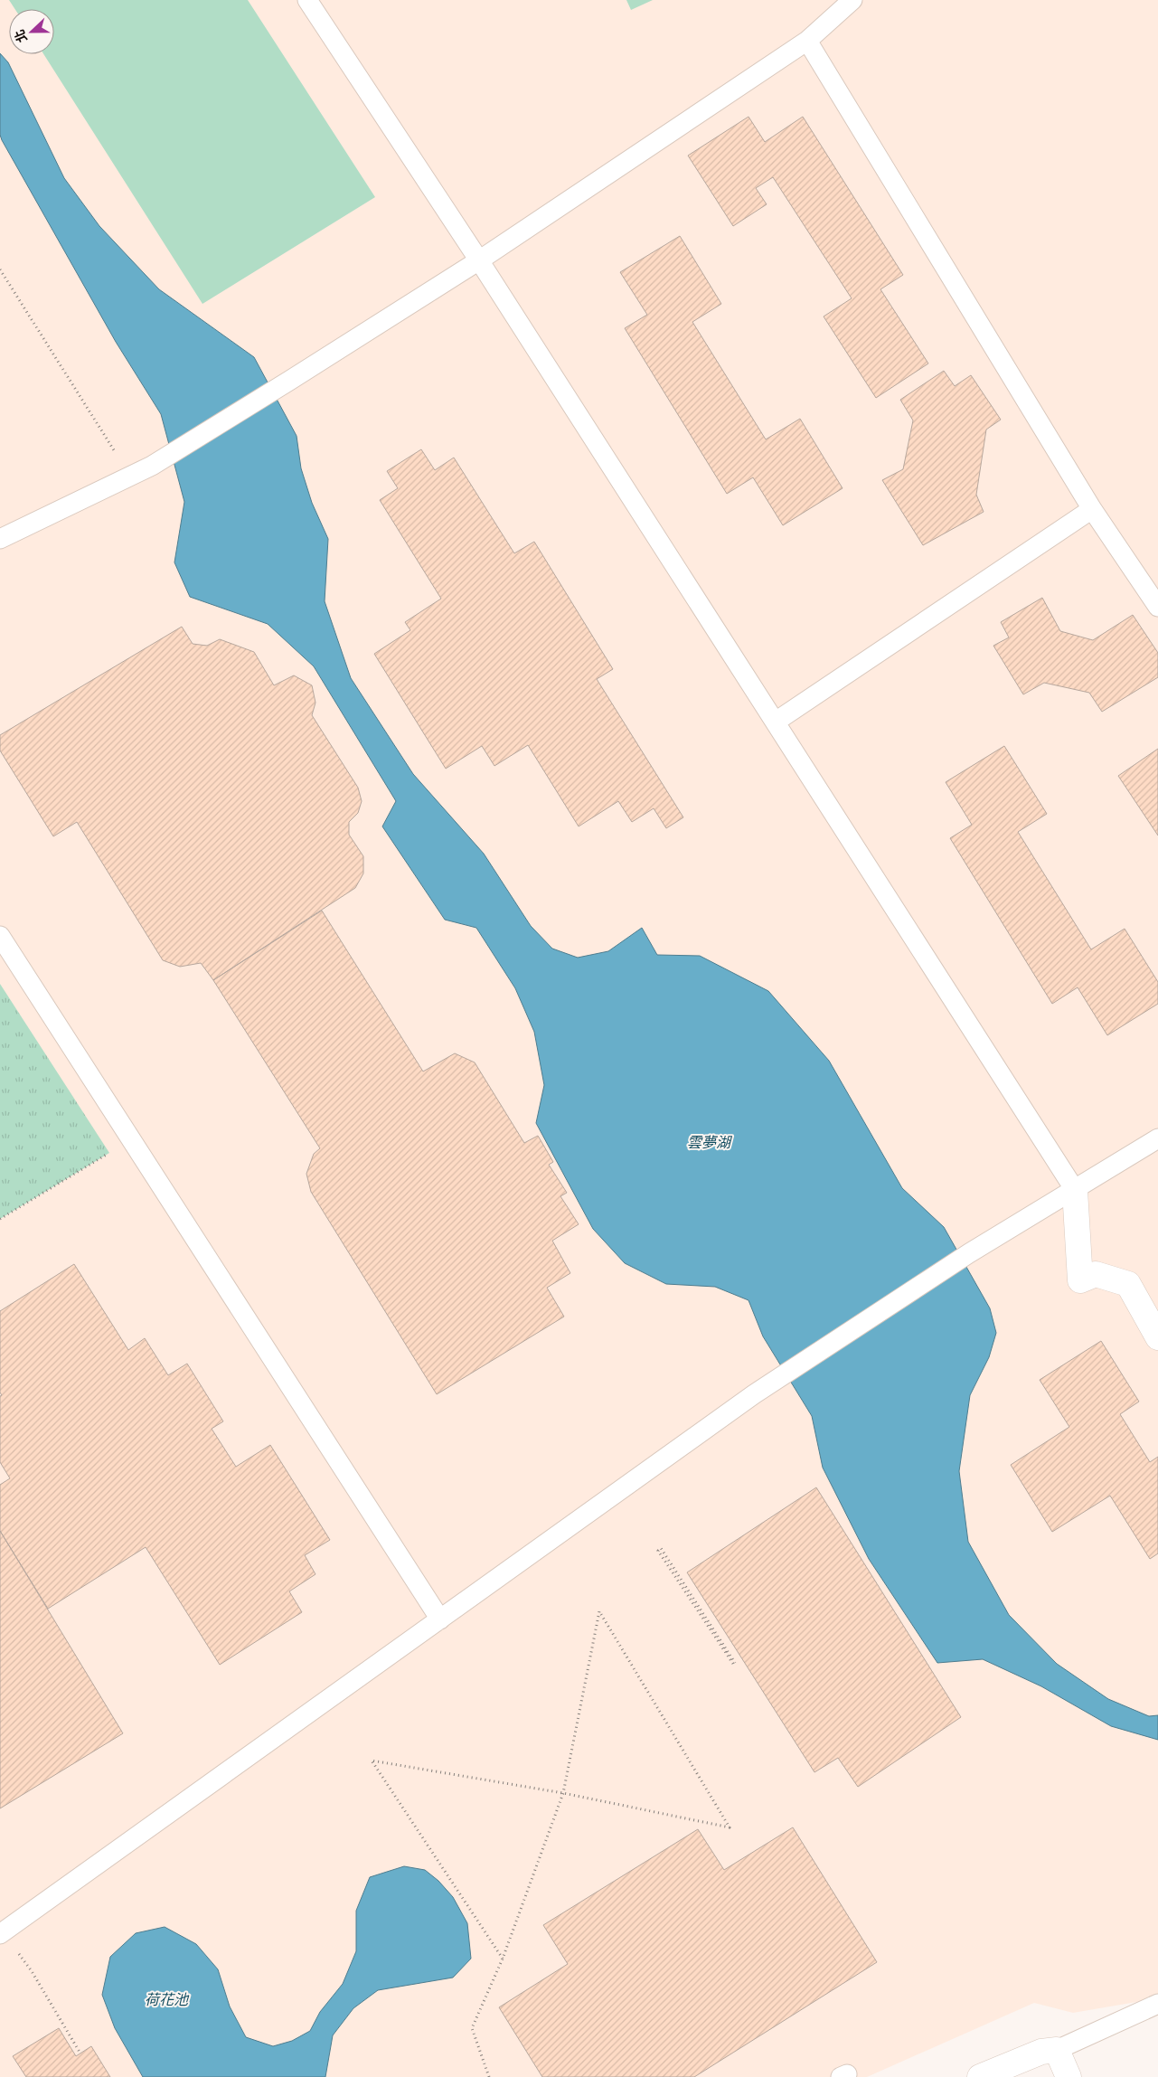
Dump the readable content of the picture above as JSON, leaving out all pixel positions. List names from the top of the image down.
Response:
{
  "water": ["雲夢湖", "荷花池"],
  "north": "left"
}
